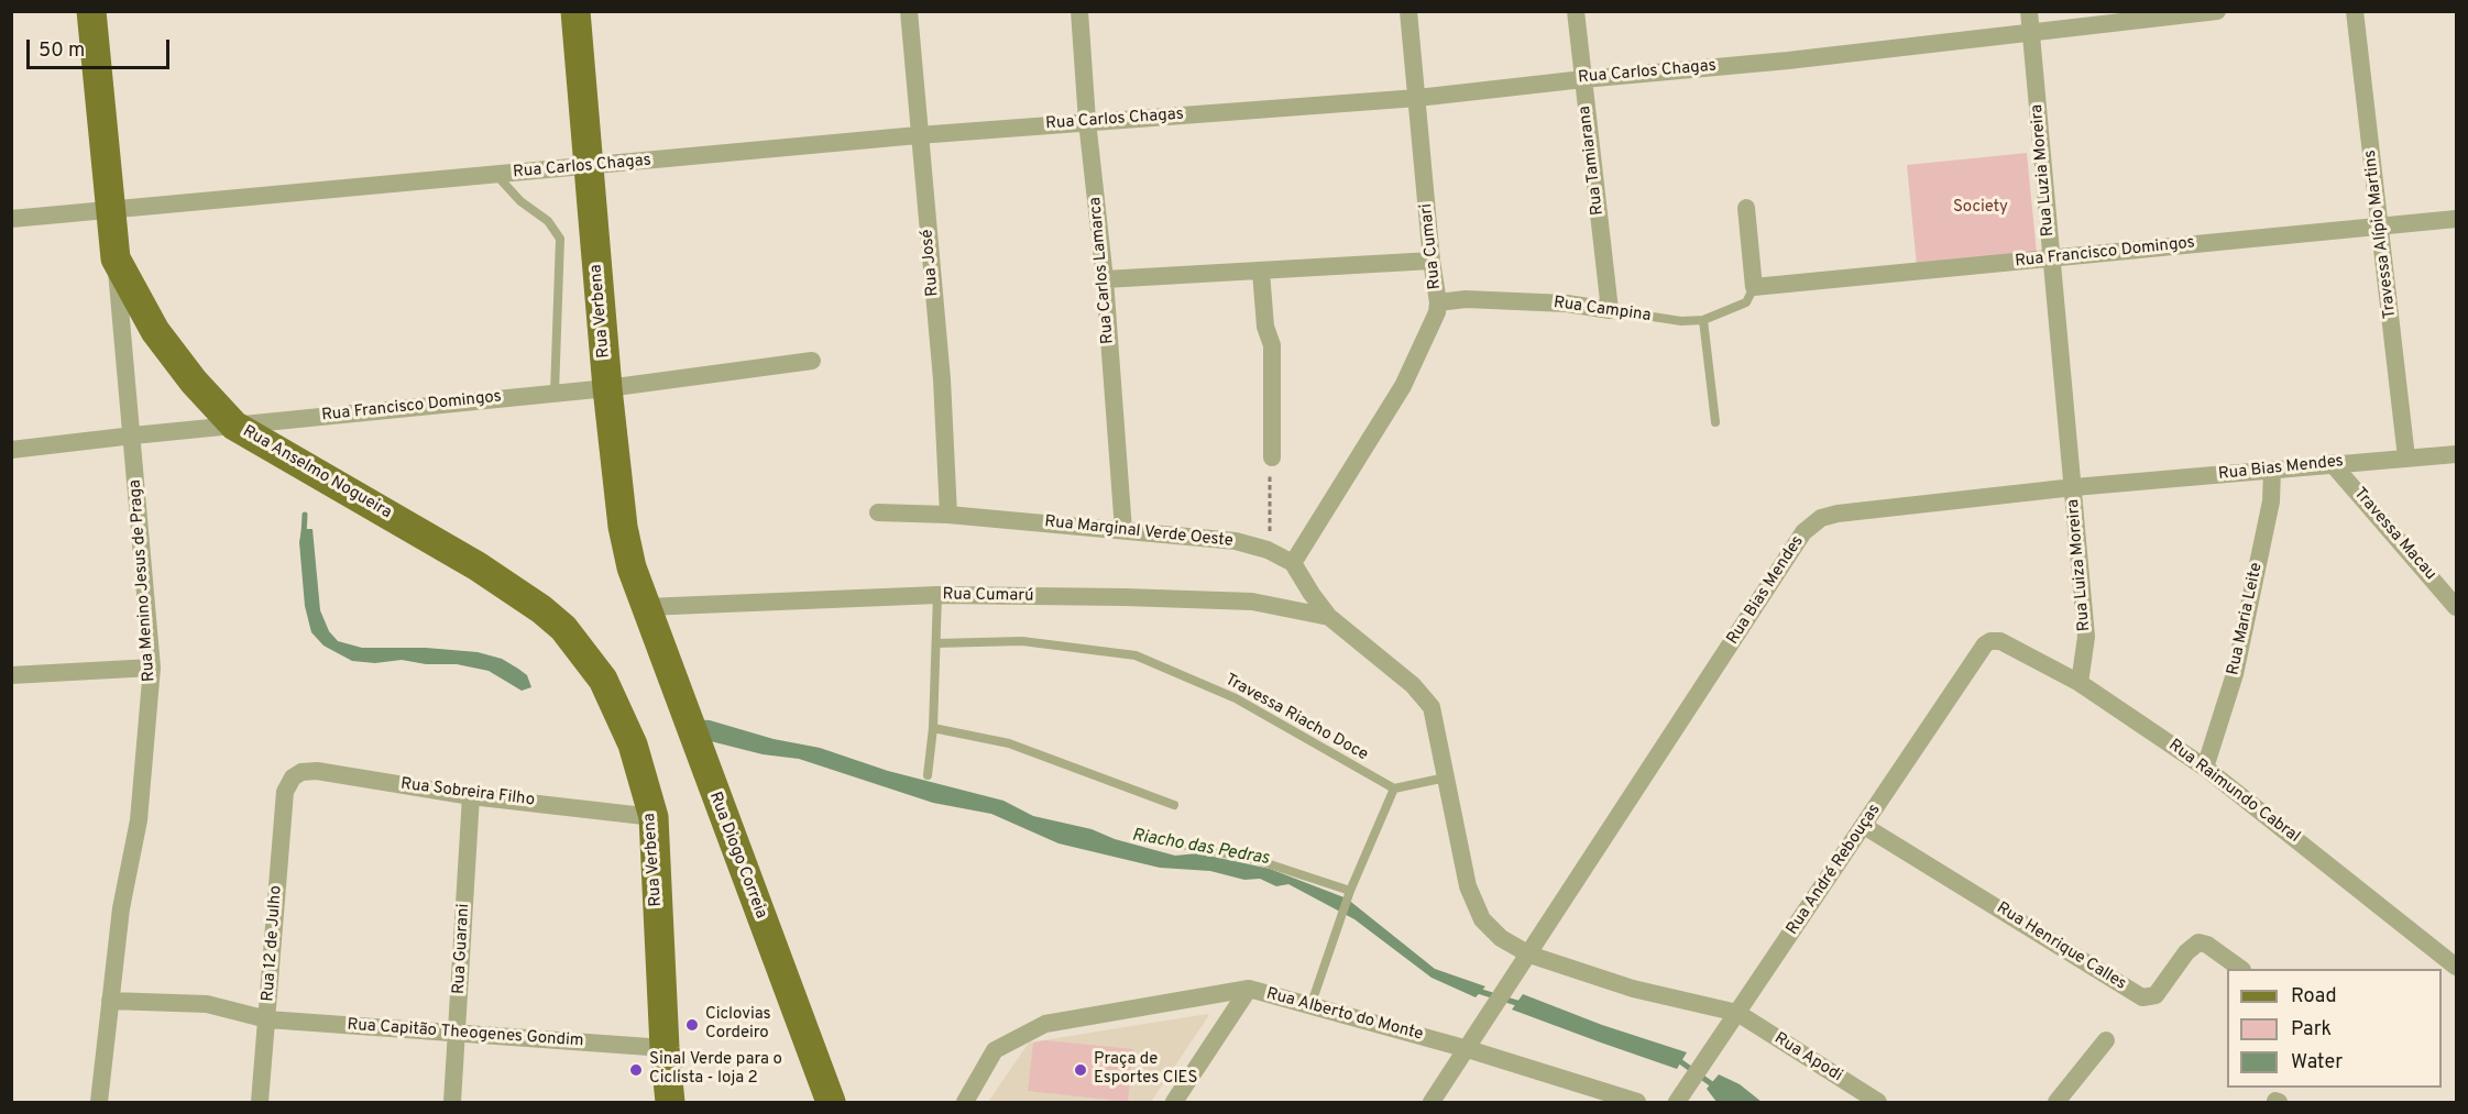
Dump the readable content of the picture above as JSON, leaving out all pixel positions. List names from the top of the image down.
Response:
{
  "streets": {
    "main road": ["Rua Verbena", "Rua Anselmo Nogueira", "Rua Diogo Correia"],
    "street": [
      "Rua Carlos Chagas",
      "Rua Tamiarana",
      "Rua Luzia Moreira",
      "Travessa Alípio Martins",
      "Rua Cumari",
      "Rua Francisco Domingos",
      "Rua José",
      "Rua Carlos Lamarca",
      "Rua Campina",
      "Rua Bias Mendes",
      "Rua Marginal Verde Oeste",
      "Travessa Macau",
      "Rua Luiza Moreira",
      "Rua Menino Jesus de Praga",
      "Rua Cumarú",
      "Rua Maria Leite",
      "Rua Raimundo Cabral",
      "Rua Sobreira Filho",
      "Rua André Rebouças",
      "Rua 12 de Julho",
      "Rua Henrique Calles",
      "Rua Guarani",
      "Rua Alberto do Monte",
      "Rua Capitão Theogenes Gondim",
      "Rua Apodi"
    ],
    "lane": ["Travessa Riacho Doce"]
  },
  "crossings": [
    ["Rua Carlos Chagas", "Rua Tamiarana"],
    ["Rua Carlos Chagas", "Rua Luzia Moreira"],
    ["Rua Carlos Chagas", "Rua Cumari"],
    ["Rua Carlos Chagas", "Rua José"],
    ["Rua Carlos Chagas", "Rua Carlos Lamarca"],
    ["Rua Carlos Chagas", "Rua Verbena"],
    ["Rua Carlos Chagas", "Rua Anselmo Nogueira"],
    ["Rua Tamiarana", "Rua Campina"],
    ["Rua Luzia Moreira", "Rua Francisco Domingos"],
    ["Rua Luzia Moreira", "Rua Bias Mendes"],
    ["Rua Luzia Moreira", "Rua Luiza Moreira"],
    ["Travessa Alípio Martins", "Rua Francisco Domingos"],
    ["Travessa Alípio Martins", "Rua Bias Mendes"],
    ["Rua Cumari", "Rua Campina"],
    ["Rua Cumari", "Rua Marginal Verde Oeste"],
    ["Rua Francisco Domingos", "Rua Campina"],
    ["Rua Francisco Domingos", "Rua Verbena"],
    ["Rua Francisco Domingos", "Rua Anselmo Nogueira"],
    ["Rua Francisco Domingos", "Rua Menino Jesus de Praga"],
    ["Rua José", "Rua Marginal Verde Oeste"],
    ["Rua Carlos Lamarca", "Rua Marginal Verde Oeste"],
    ["Rua Verbena", "Rua Anselmo Nogueira"],
    ["Rua Verbena", "Rua Cumarú"],
    ["Rua Verbena", "Rua Sobreira Filho"],
    ["Rua Verbena", "Rua Diogo Correia"],
    ["Rua Verbena", "Rua Capitão Theogenes Gondim"],
    ["Rua Bias Mendes", "Travessa Macau"],
    ["Rua Bias Mendes", "Rua Luiza Moreira"],
    ["Rua Bias Mendes", "Rua Maria Leite"],
    ["Rua Bias Mendes", "Rua Alberto do Monte"],
    ["Rua Anselmo Nogueira", "Rua Menino Jesus de Praga"],
    ["Rua Luiza Moreira", "Rua Raimundo Cabral"],
    ["Rua Menino Jesus de Praga", "Rua Capitão Theogenes Gondim"],
    ["Rua Cumarú", "Rua Diogo Correia"],
    ["Rua Maria Leite", "Rua Raimundo Cabral"],
    ["Rua Raimundo Cabral", "Rua André Rebouças"],
    ["Rua Sobreira Filho", "Rua 12 de Julho"],
    ["Rua Sobreira Filho", "Rua Guarani"],
    ["Rua André Rebouças", "Rua Henrique Calles"],
    ["Rua André Rebouças", "Rua Apodi"],
    ["Rua 12 de Julho", "Rua Capitão Theogenes Gondim"],
    ["Rua Guarani", "Rua Capitão Theogenes Gondim"]
  ],
  "water": ["Riacho das Pedras"],
  "parks": ["Society"],
  "places": ["Ciclovias Cordeiro", "Sinal Verde para o Ciclista - loja 2", "Praça de Esportes CIES"],
  "legend": ["Road", "Park", "Water"],
  "scale_bar": "50 m"
}
